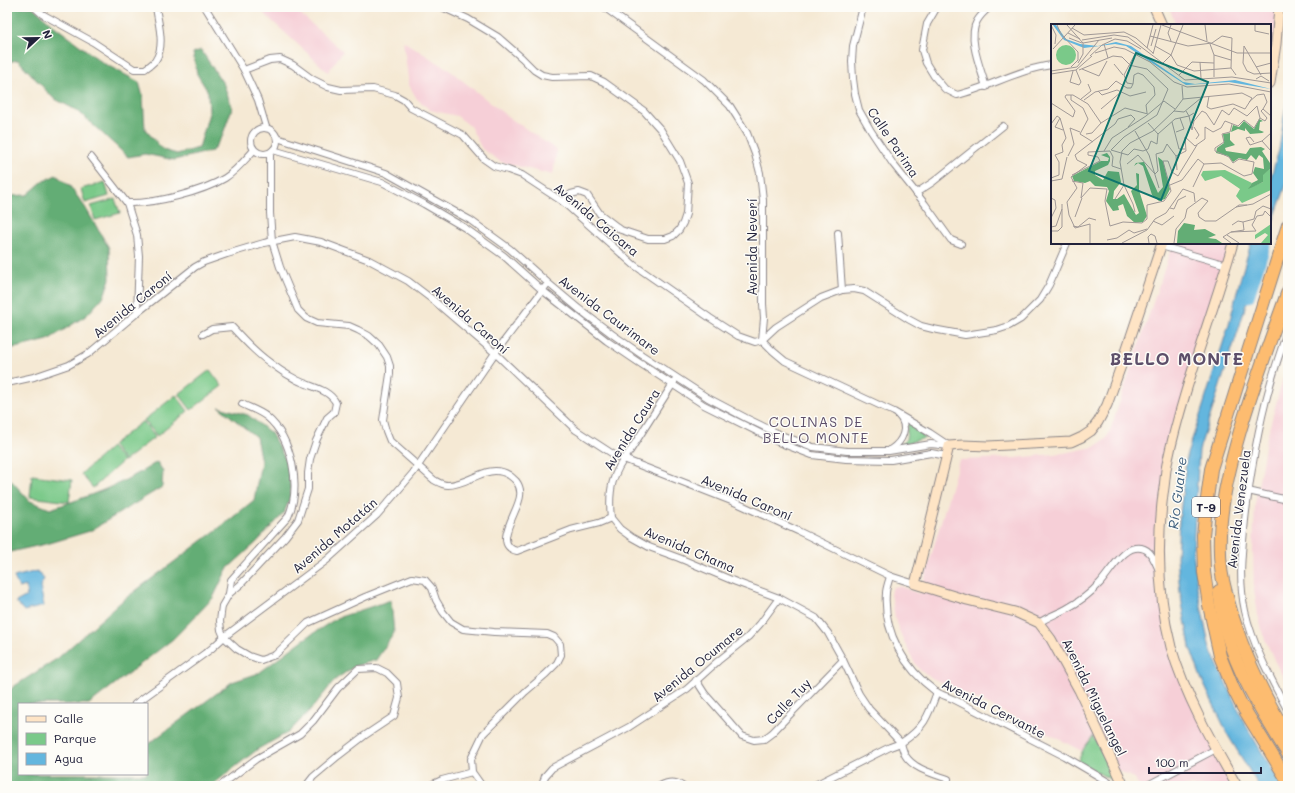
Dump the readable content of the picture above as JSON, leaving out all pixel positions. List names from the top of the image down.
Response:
{
  "streets": {
    "highway": ["T-9"],
    "street": [
      "Calle Parima",
      "Avenida Caicara",
      "Avenida Neverí",
      "Avenida Caroní",
      "Avenida Caurimare",
      "Avenida Caura",
      "Avenida Venezuela",
      "Avenida Motatán",
      "Avenida Chama",
      "Avenida Ocumare",
      "Avenida Miguelangel",
      "Calle Tuy",
      "Avenida Cervante"
    ]
  },
  "crossings": [
    ["Avenida Caicara", "Avenida Neverí"],
    ["Avenida Caroní", "Avenida Caura"],
    ["Avenida Caroní", "Avenida Motatán"],
    ["Avenida Caroní", "Avenida Cervante"],
    ["Avenida Caurimare", "Avenida Caura"],
    ["Avenida Caurimare", "Avenida Motatán"],
    ["Avenida Caura", "Avenida Chama"],
    ["Avenida Chama", "Avenida Ocumare"],
    ["Avenida Chama", "Calle Tuy"],
    ["Avenida Ocumare", "Calle Tuy"]
  ],
  "districts": ["BELLO MONTE", "COLINAS DE BELLO MONTE"],
  "water": ["Río Guaire"],
  "legend": ["Calle", "Parque", "Agua"],
  "scale_bar": "100 m",
  "north": "right"
}
